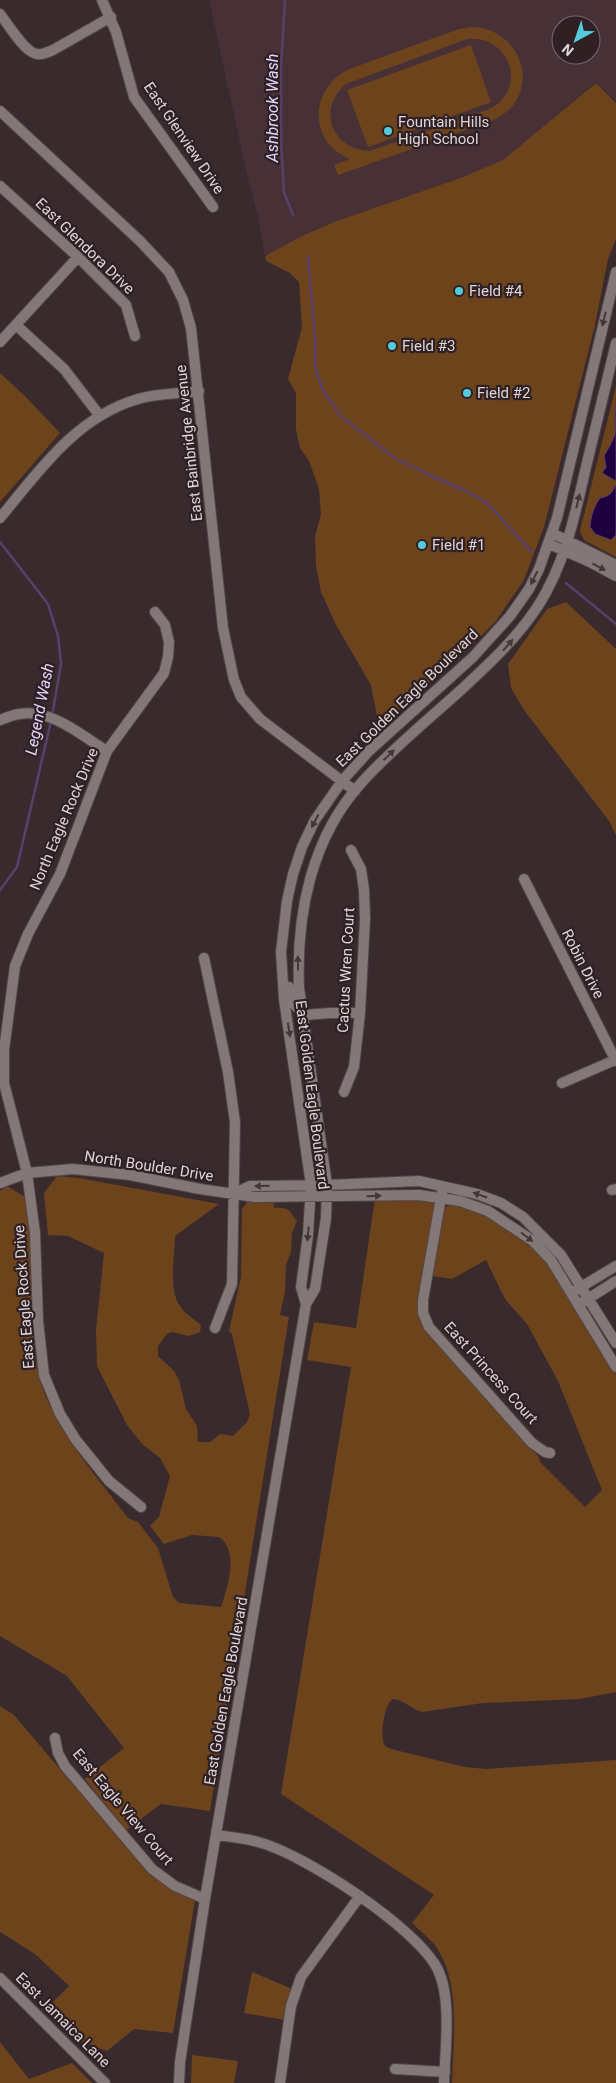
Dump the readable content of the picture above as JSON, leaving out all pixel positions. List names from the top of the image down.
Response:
{
  "streets": {
    "street": [
      "East Glenview Drive",
      "East Glendora Drive",
      "East Bainbridge Avenue",
      "East Golden Eagle Boulevard",
      "North Eagle Rock Drive",
      "Robin Drive",
      "Cactus Wren Court",
      "North Boulder Drive",
      "East Eagle Rock Drive",
      "East Princess Court",
      "East Eagle View Court",
      "East Jamaica Lane"
    ]
  },
  "crossings": [
    ["East Bainbridge Avenue", "East Golden Eagle Boulevard"],
    ["East Golden Eagle Boulevard", "North Boulder Drive"],
    ["East Golden Eagle Boulevard", "East Eagle View Court"],
    ["North Eagle Rock Drive", "East Eagle Rock Drive"],
    ["North Boulder Drive", "East Eagle Rock Drive"],
    ["North Boulder Drive", "East Princess Court"]
  ],
  "water": ["Ashbrook Wash", "Legend Wash"],
  "places": [
    "Fountain Hills High School",
    "Field #4",
    "Field #3",
    "Field #2",
    "Field #1"
  ],
  "north": "bottom left"
}
